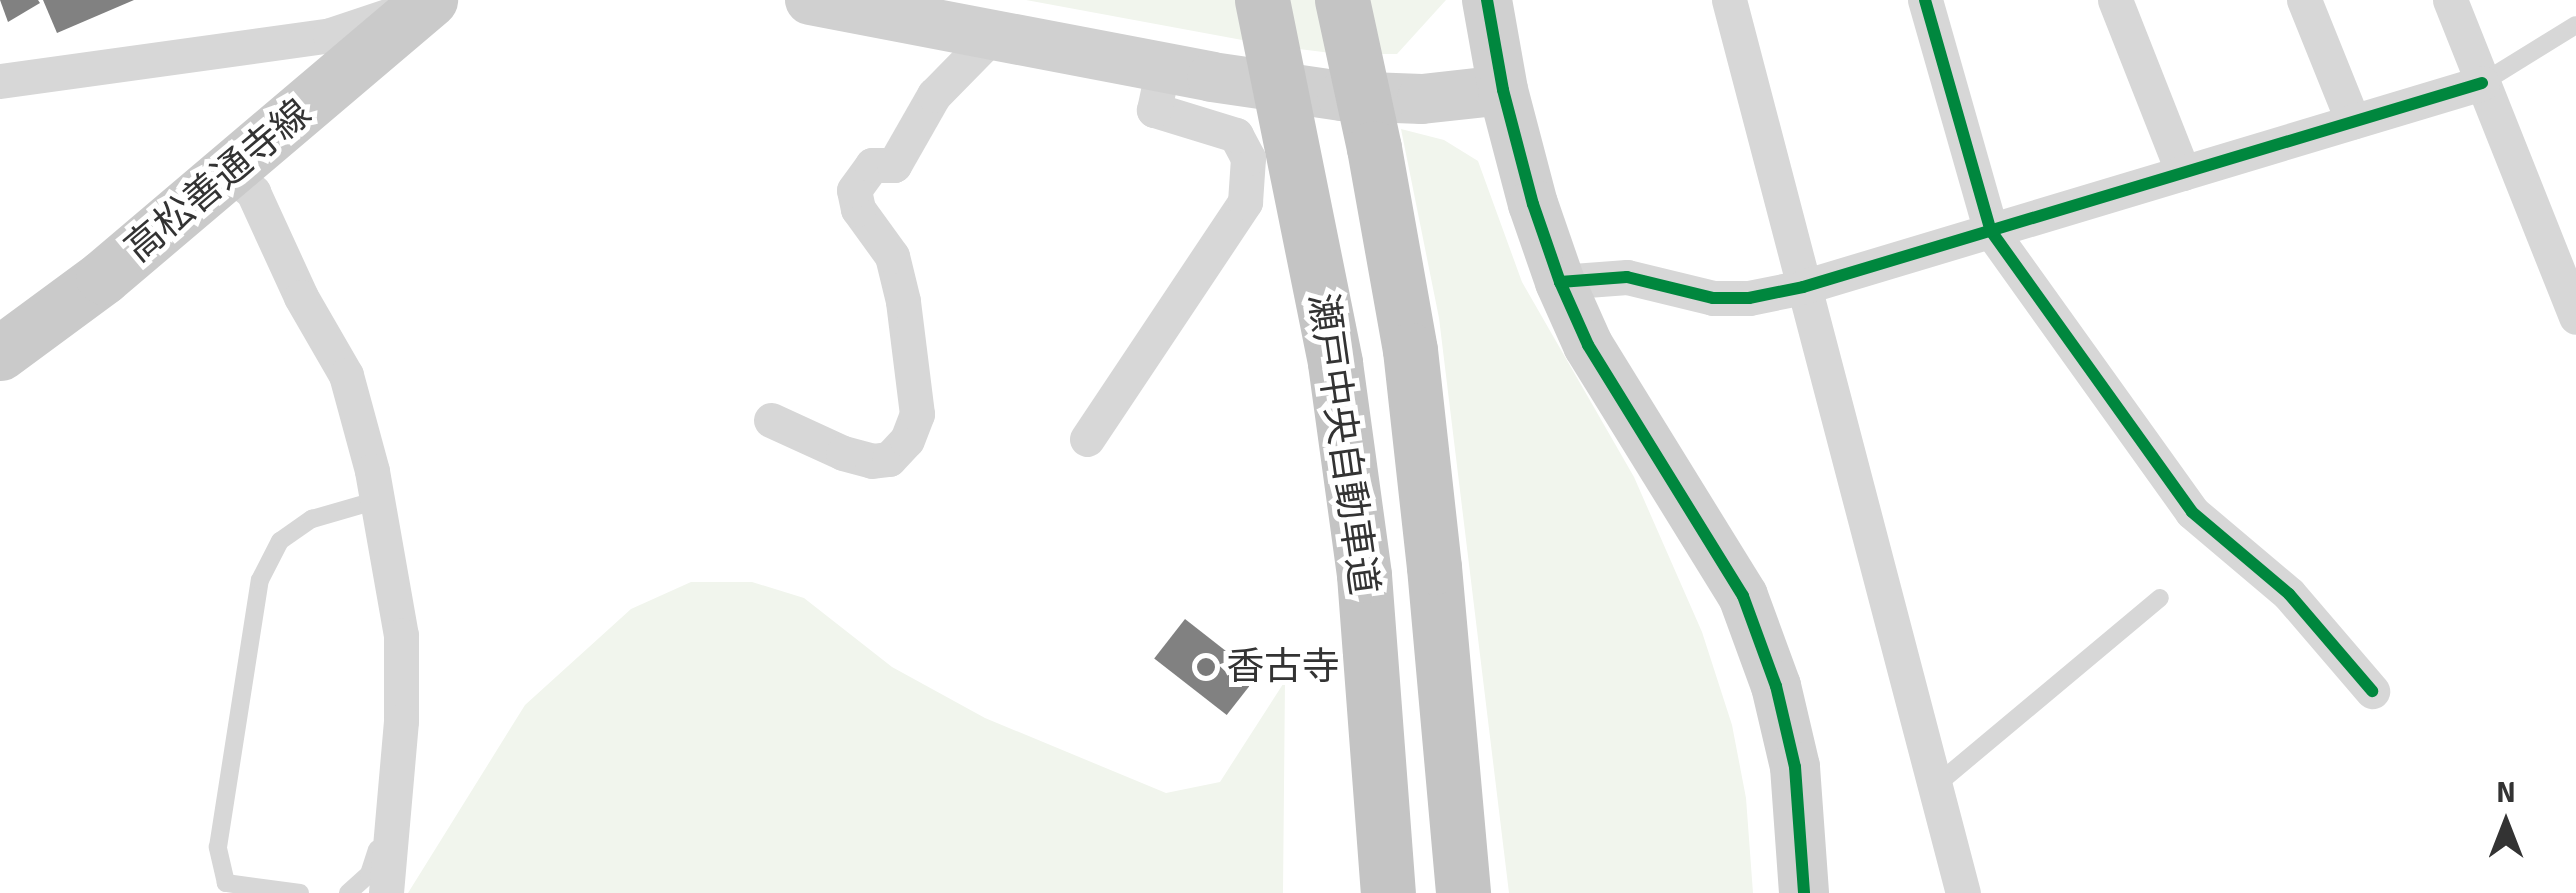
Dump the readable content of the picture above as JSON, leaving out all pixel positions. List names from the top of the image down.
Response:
{
  "streets": {
    "highway": ["瀬戸中央自動車道"],
    "main road": ["高松善通寺線"]
  },
  "places": ["香古寺"],
  "north": "top"
}
